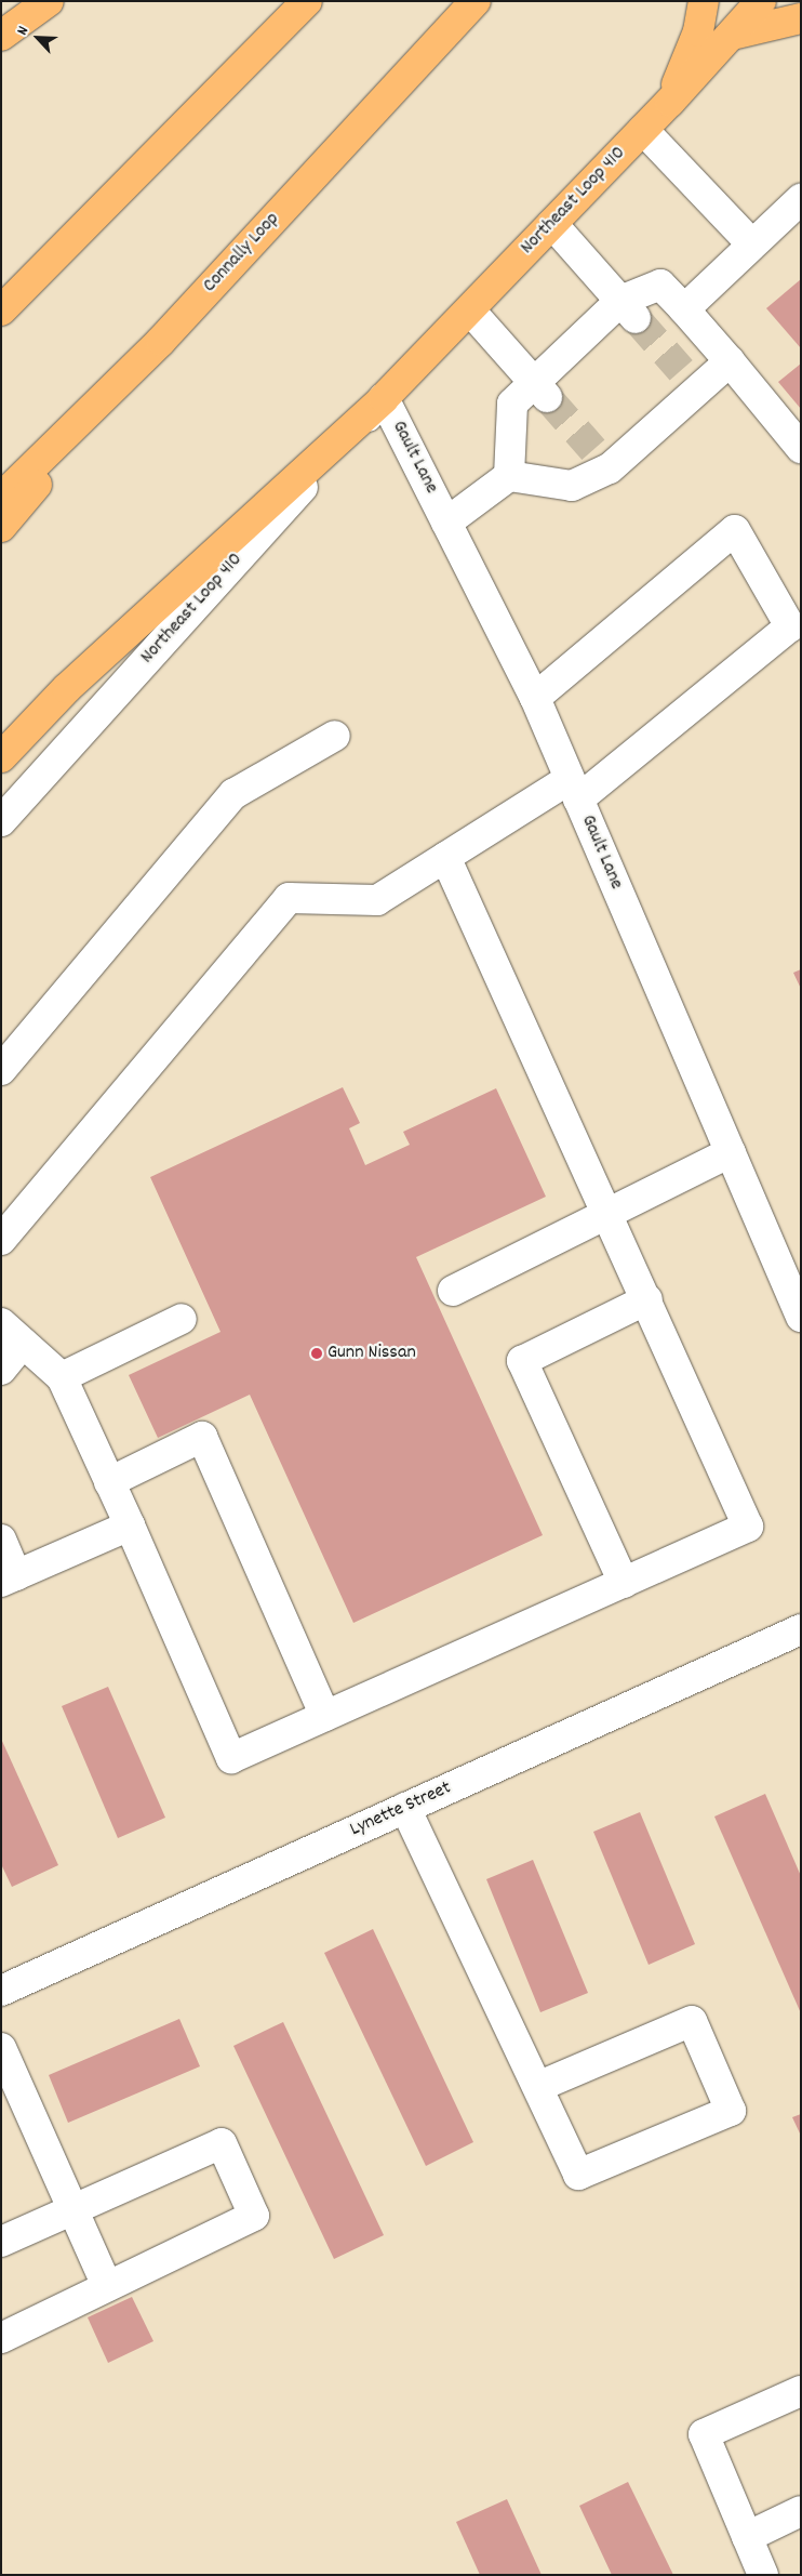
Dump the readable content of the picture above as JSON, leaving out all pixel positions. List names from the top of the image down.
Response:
{
  "streets": {
    "main road": ["Northeast Loop 410", "Connally Loop"],
    "street": ["Gault Lane", "Lynette Street"]
  },
  "crossings": [
    ["Northeast Loop 410", "Gault Lane"]
  ],
  "places": ["Gunn Nissan"],
  "north": "top left"
}
